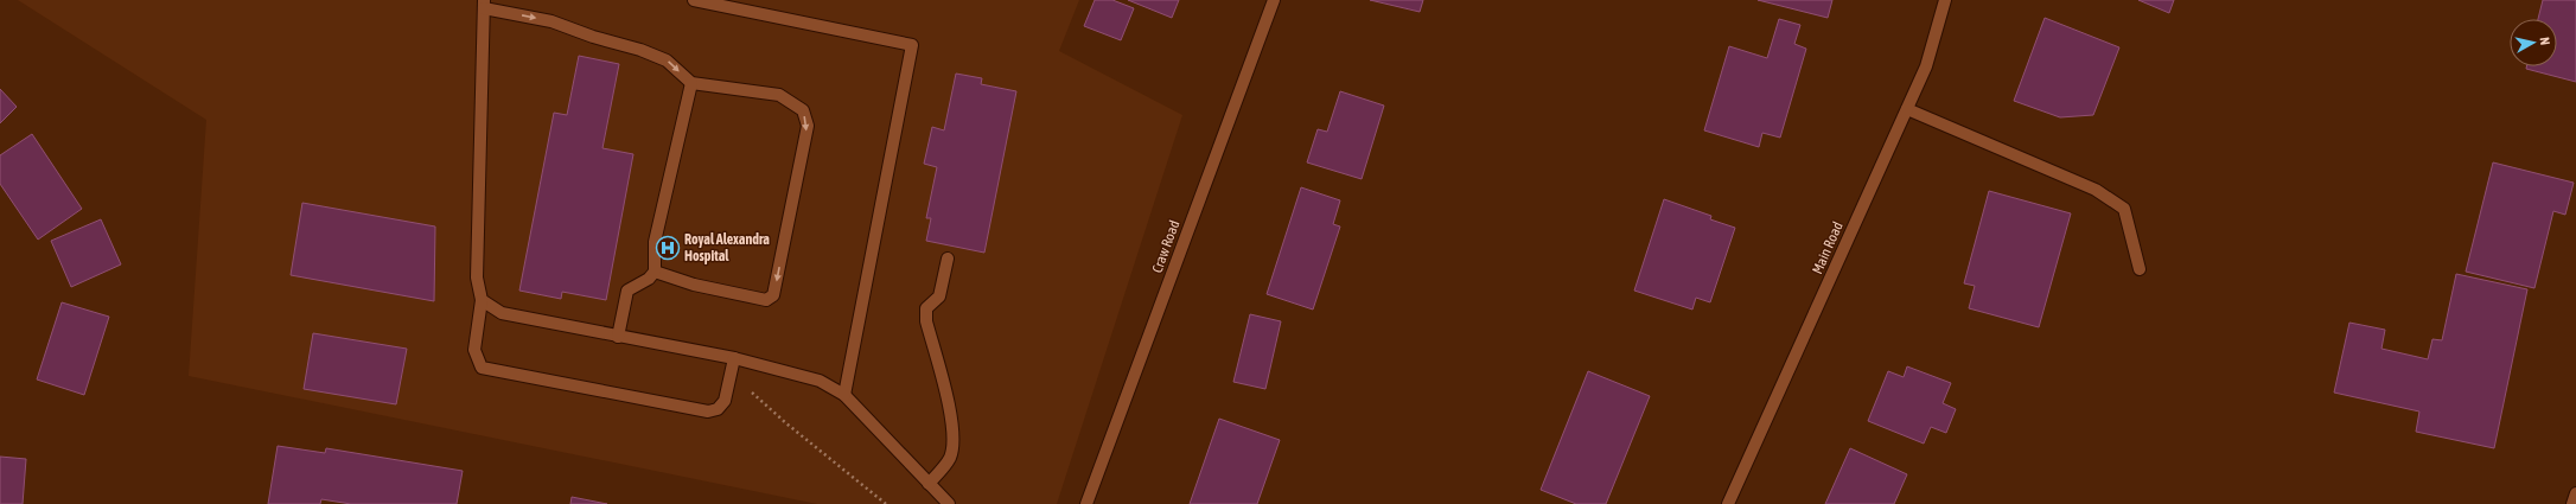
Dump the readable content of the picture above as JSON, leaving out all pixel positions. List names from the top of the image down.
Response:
{
  "streets": {
    "street": ["Craw Road", "Main Road"]
  },
  "places": {
    "hospital": ["Royal Alexandra Hospital"]
  },
  "north": "right"
}
